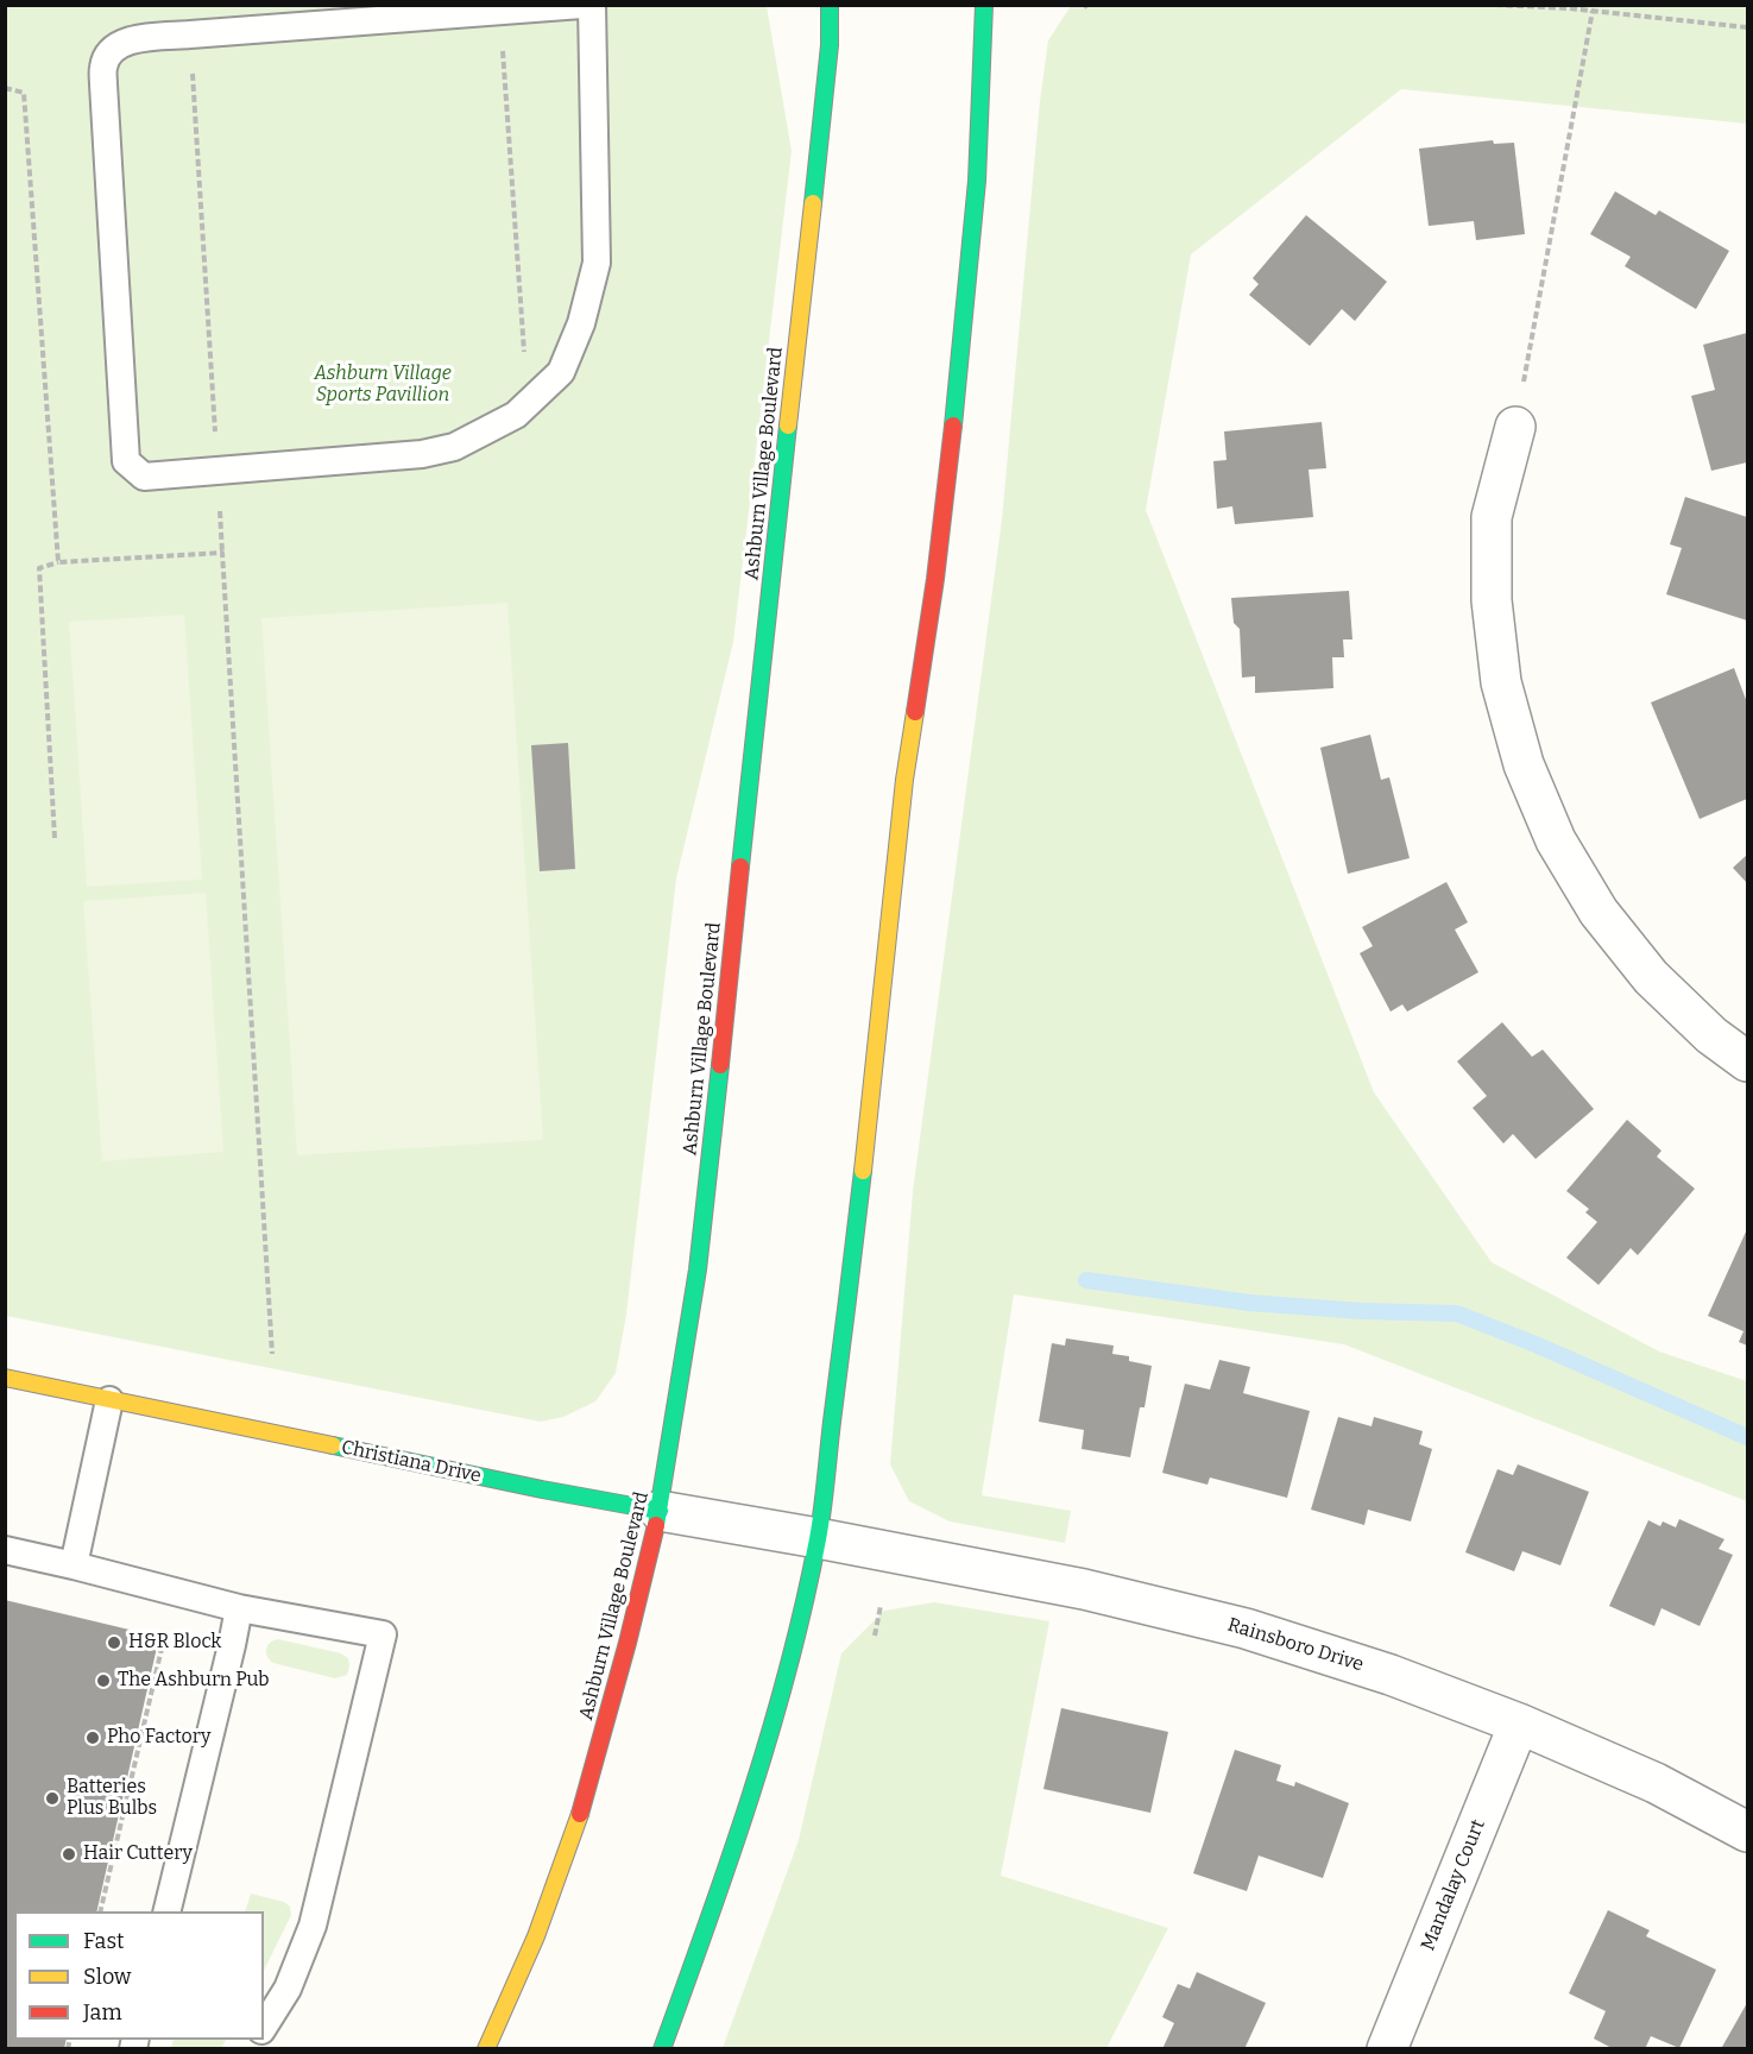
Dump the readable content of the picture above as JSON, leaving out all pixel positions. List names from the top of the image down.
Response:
{
  "streets": {
    "main road": ["Ashburn Village Boulevard", "Christiana Drive"],
    "street": ["Rainsboro Drive", "Mandalay Court"]
  },
  "crossings": [
    ["Ashburn Village Boulevard", "Christiana Drive"],
    ["Christiana Drive", "Rainsboro Drive"],
    ["Rainsboro Drive", "Mandalay Court"]
  ],
  "parks": ["Ashburn Village Sports Pavillion"],
  "places": [
    "H&R Block",
    "The Ashburn Pub",
    "Pho Factory",
    "Batteries Plus Bulbs",
    "Hair Cuttery"
  ],
  "legend": ["Fast", "Slow", "Jam"]
}
